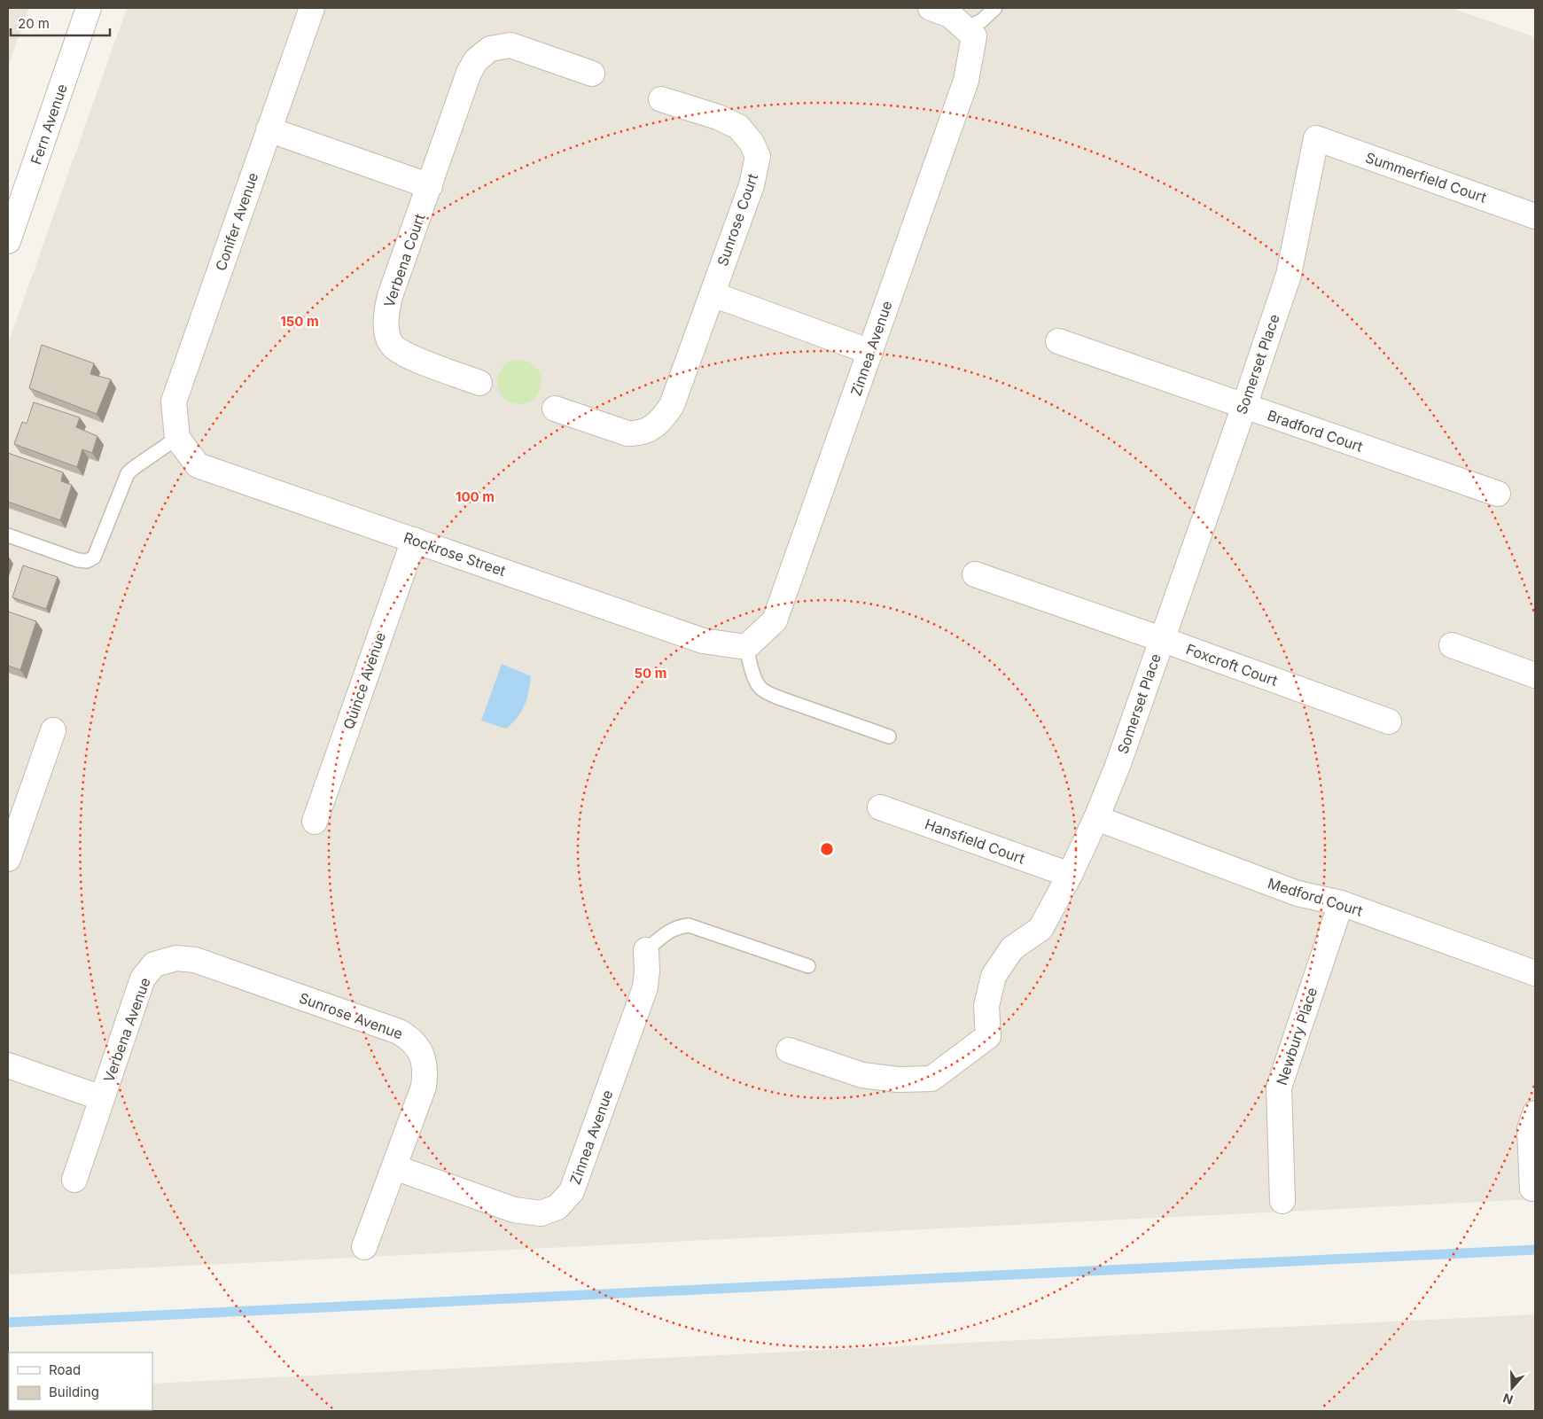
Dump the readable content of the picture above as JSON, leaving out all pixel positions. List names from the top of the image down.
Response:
{
  "streets": {
    "street": [
      "Fern Avenue",
      "Summerfield Court",
      "Sunrose Court",
      "Conifer Avenue",
      "Verbena Court",
      "Zinnea Avenue",
      "Somerset Place",
      "Bradford Court",
      "Rockrose Street",
      "Foxcroft Court",
      "Quince Avenue",
      "Hansfield Court",
      "Medford Court",
      "Sunrose Avenue",
      "Verbena Avenue",
      "Newbury Place"
    ]
  },
  "crossings": [
    ["Summerfield Court", "Somerset Place"],
    ["Conifer Avenue", "Rockrose Street"],
    ["Zinnea Avenue", "Rockrose Street"],
    ["Zinnea Avenue", "Sunrose Avenue"],
    ["Somerset Place", "Bradford Court"],
    ["Somerset Place", "Foxcroft Court"],
    ["Somerset Place", "Hansfield Court"],
    ["Somerset Place", "Medford Court"],
    ["Rockrose Street", "Quince Avenue"],
    ["Medford Court", "Newbury Place"],
    ["Sunrose Avenue", "Verbena Avenue"]
  ],
  "legend": ["Road", "Building"],
  "scale_bar": "20 m",
  "north": "bottom",
  "rings": ["150 m", "100 m", "50 m"]
}
